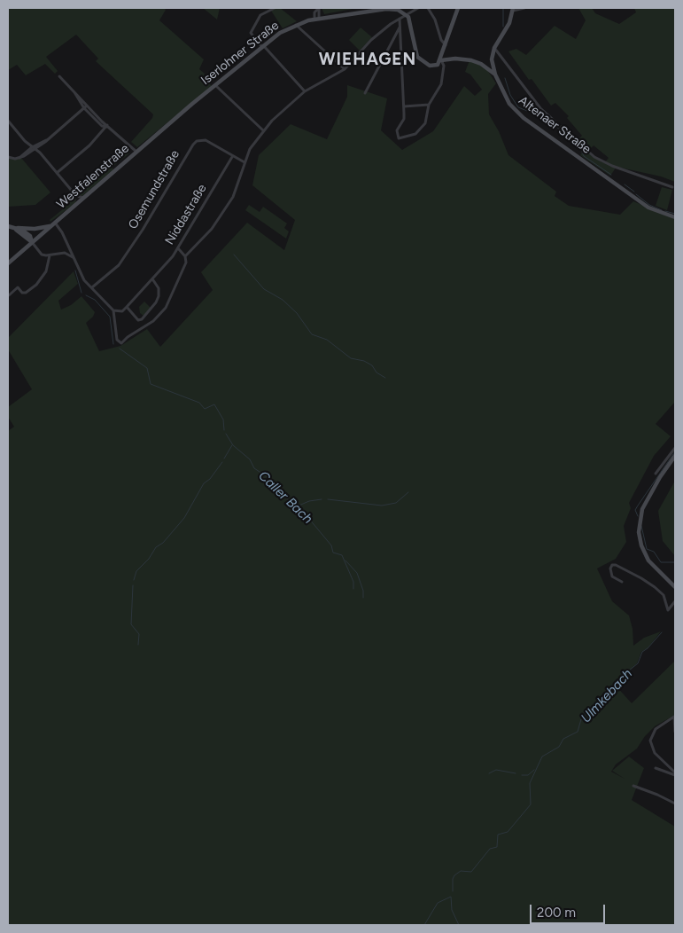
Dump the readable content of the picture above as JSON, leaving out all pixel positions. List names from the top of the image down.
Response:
{
  "streets": {
    "main road": ["Iserlohner Straße", "Altenaer Straße", "Westfalenstraße"],
    "street": ["Osemundstraße", "Niddastraße"]
  },
  "crossings": [
    ["Iserlohner Straße", "Westfalenstraße"],
    ["Osemundstraße", "Niddastraße"]
  ],
  "districts": ["WIEHAGEN"],
  "water": ["Caller Bach", "Ulmkebach"],
  "scale_bar": "200 m"
}
